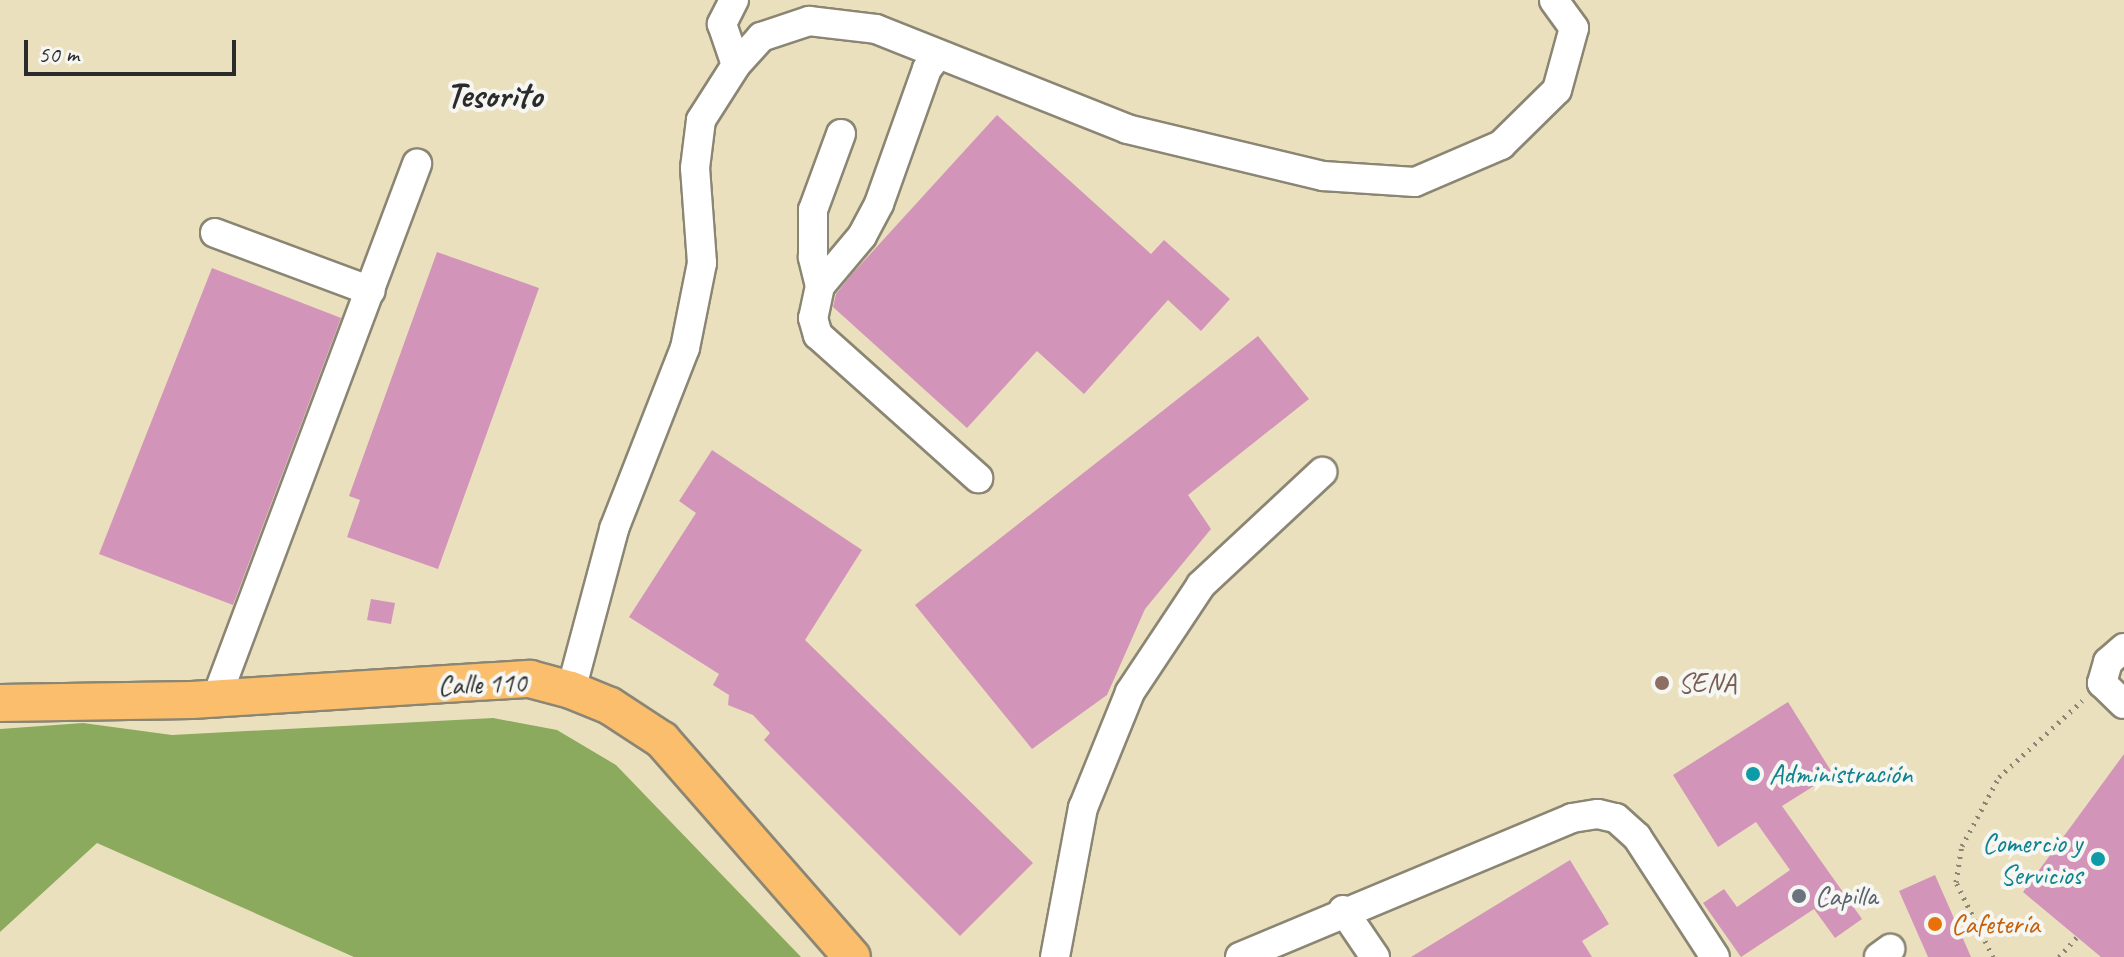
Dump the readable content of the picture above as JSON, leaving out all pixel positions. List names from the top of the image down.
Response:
{
  "streets": {
    "main road": ["Calle 110"]
  },
  "districts": ["Tesorito"],
  "places": [
    "SENA",
    "Administración",
    "Comercio y Servicios",
    "Capilla",
    "Cafetería"
  ],
  "scale_bar": "50 m"
}
